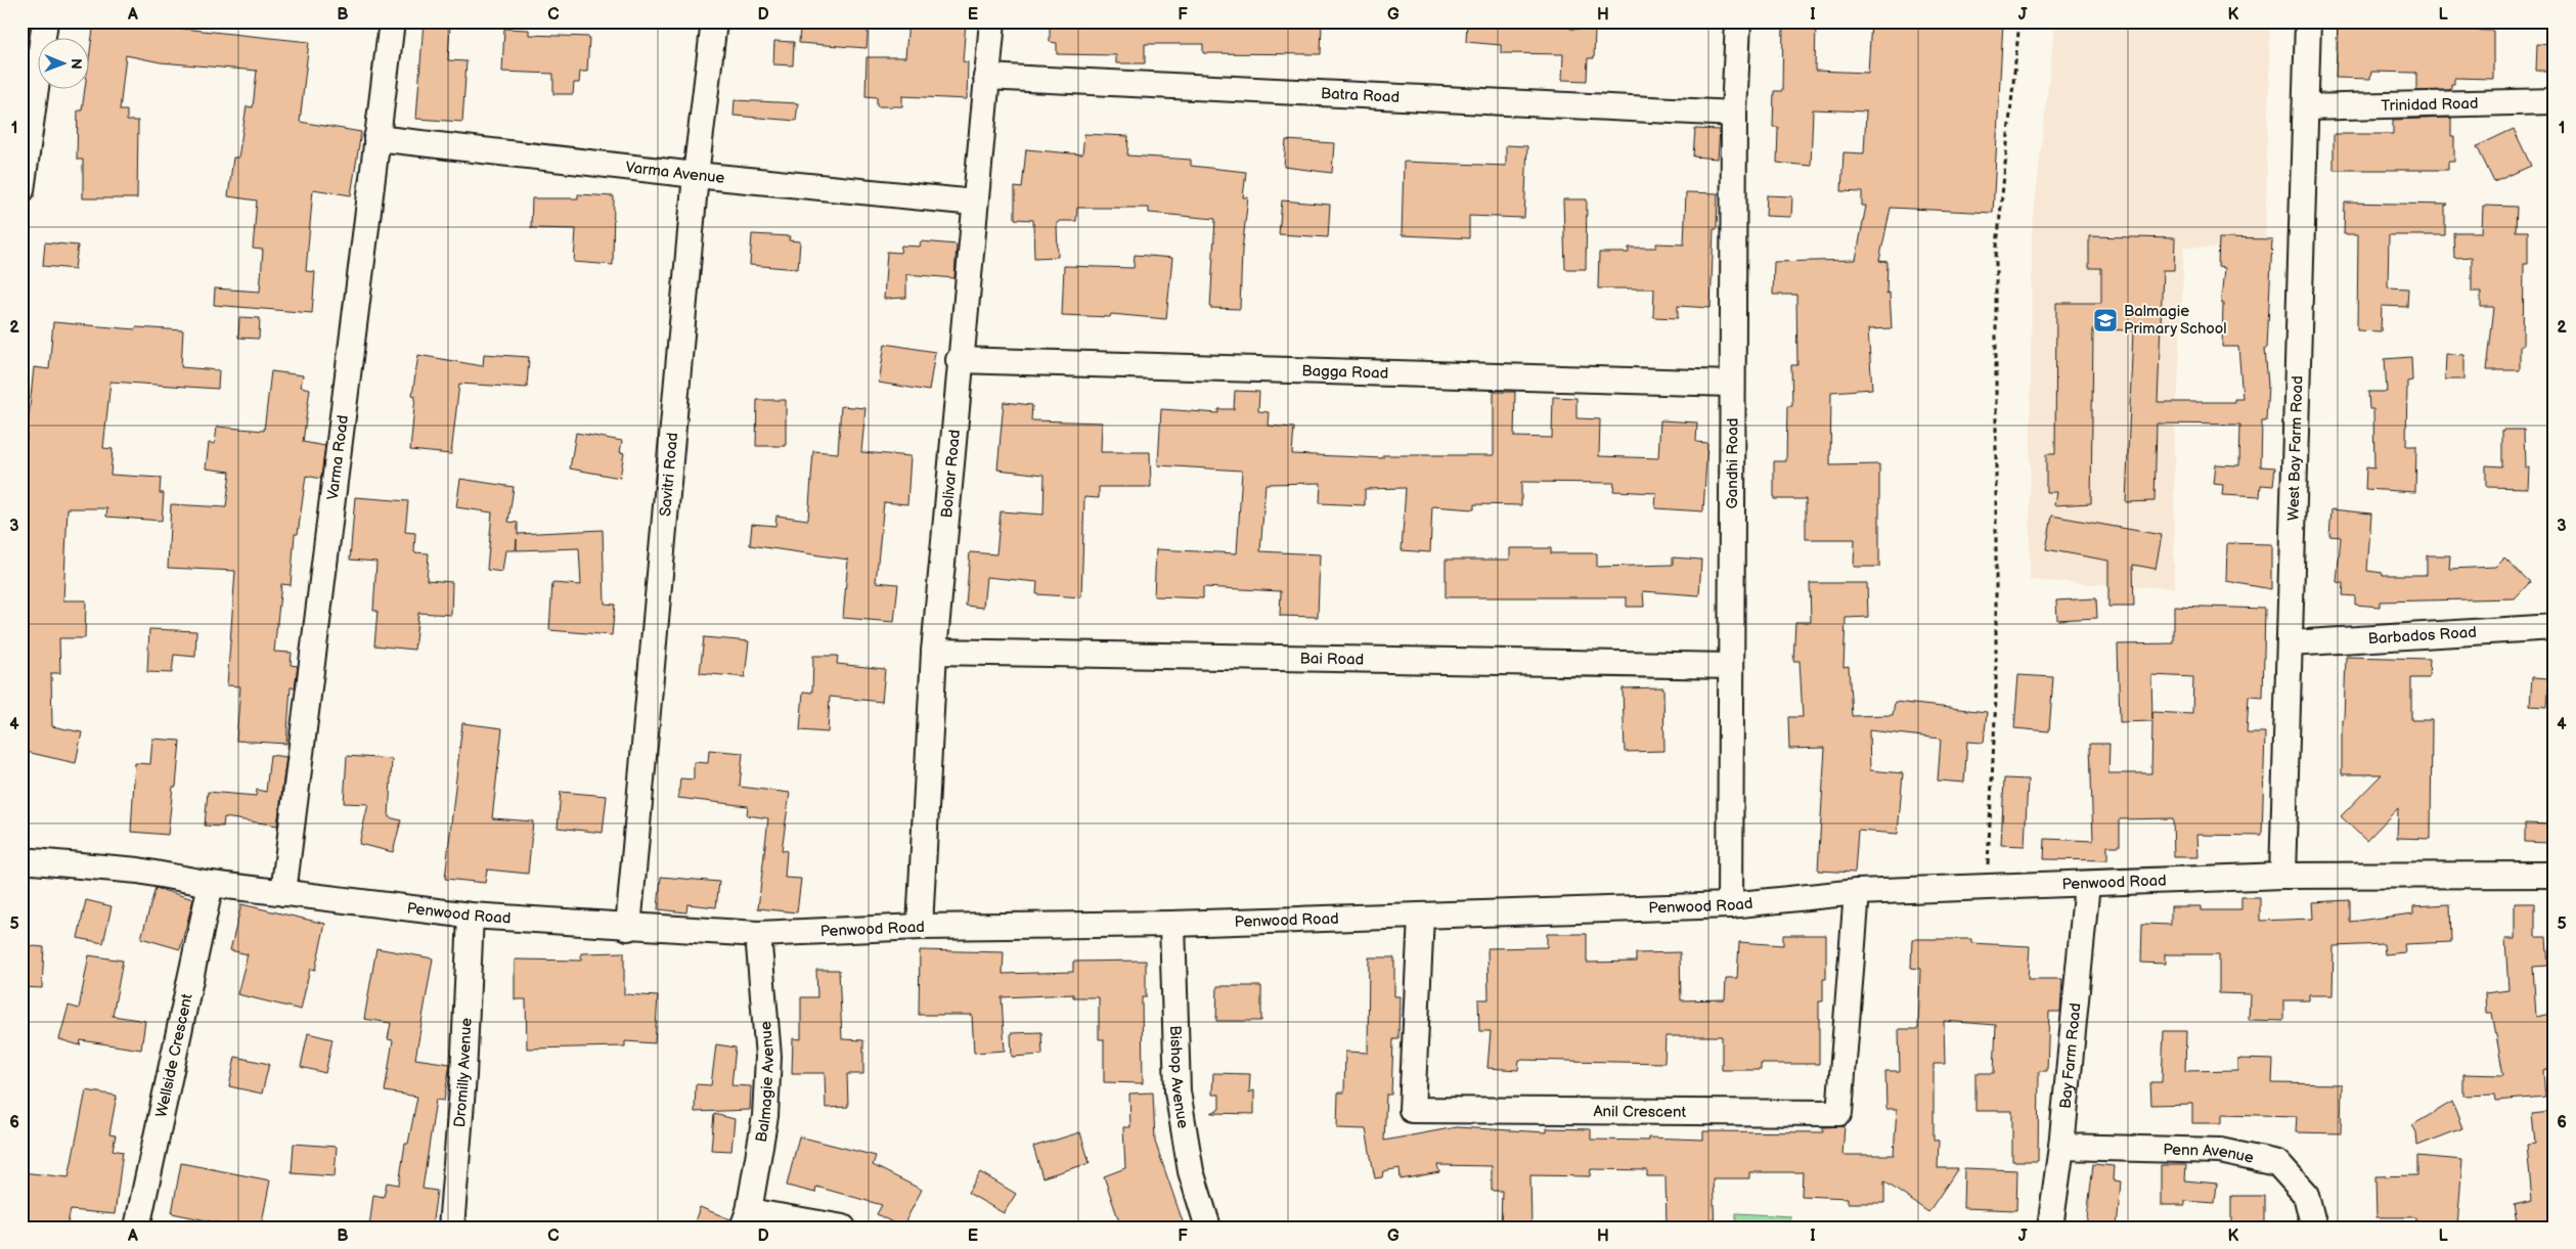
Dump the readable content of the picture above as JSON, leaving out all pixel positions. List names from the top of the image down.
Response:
{
  "streets": {
    "street": [
      "Batra Road",
      "Trinidad Road",
      "Varma Avenue",
      "Bagga Road",
      "West Bay Farm Road",
      "Varma Road",
      "Gandhi Road",
      "Bolivar Road",
      "Savitri Road",
      "Barbados Road",
      "Bai Road",
      "Penwood Road",
      "Wellside Crescent",
      "Bay Farm Road",
      "Dromilly Avenue",
      "Bishop Avenue",
      "Balmagie Avenue",
      "Anil Crescent",
      "Penn Avenue"
    ]
  },
  "crossings": [
    ["Batra Road", "Gandhi Road"],
    ["Batra Road", "Bolivar Road"],
    ["Trinidad Road", "West Bay Farm Road"],
    ["Varma Avenue", "Varma Road"],
    ["Varma Avenue", "Bolivar Road"],
    ["Varma Avenue", "Savitri Road"],
    ["Bagga Road", "Gandhi Road"],
    ["Bagga Road", "Bolivar Road"],
    ["West Bay Farm Road", "Barbados Road"],
    ["West Bay Farm Road", "Penwood Road"],
    ["Varma Road", "Penwood Road"],
    ["Gandhi Road", "Bai Road"],
    ["Gandhi Road", "Penwood Road"],
    ["Bolivar Road", "Bai Road"],
    ["Bolivar Road", "Penwood Road"],
    ["Savitri Road", "Penwood Road"],
    ["Penwood Road", "Wellside Crescent"],
    ["Penwood Road", "Bay Farm Road"],
    ["Penwood Road", "Dromilly Avenue"],
    ["Penwood Road", "Bishop Avenue"],
    ["Penwood Road", "Balmagie Avenue"],
    ["Penwood Road", "Anil Crescent"],
    ["Bay Farm Road", "Penn Avenue"]
  ],
  "places": {
    "school or university": ["Balmagie Primary School"]
  },
  "north": "right",
  "grid": {
    "columns": [
      "A",
      "B",
      "C",
      "D",
      "E",
      "F",
      "G",
      "H",
      "I",
      "J",
      "K",
      "L"
    ],
    "rows": [
      "1",
      "2",
      "3",
      "4",
      "5",
      "6"
    ]
  }
}
